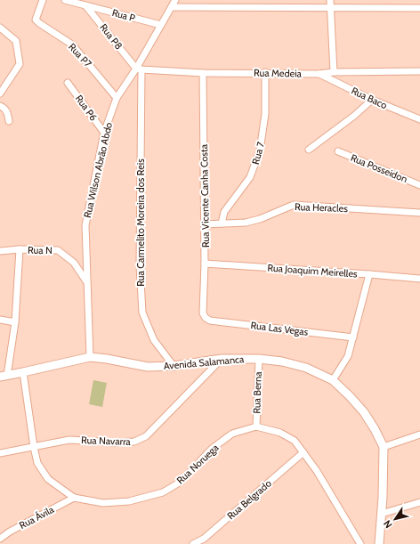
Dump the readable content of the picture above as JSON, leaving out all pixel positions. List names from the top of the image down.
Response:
{
  "streets": {
    "street": [
      "Rua P",
      "Rua P8",
      "Rua P7",
      "Rua Medeia",
      "Rua Baco",
      "Rua P6",
      "Rua 7",
      "Rua Posseidon",
      "Rua Wilson Abrão Abdo",
      "Rua Vicente Canha Costa",
      "Rua Heracles",
      "Rua Carmelito Moreira dos Reis",
      "Rua N",
      "Rua Joaquim Meirelles",
      "Rua Las Vegas",
      "Avenida Salamanca",
      "Rua Berna",
      "Rua Navarra",
      "Rua Noruega",
      "Rua Belgrado",
      "Rua Ávila"
    ]
  },
  "crossings": [
    ["Rua P", "Rua P8"],
    ["Rua P", "Rua Wilson Abrão Abdo"],
    ["Rua P8", "Rua Medeia"],
    ["Rua P8", "Rua Wilson Abrão Abdo"],
    ["Rua P8", "Rua Carmelito Moreira dos Reis"],
    ["Rua P7", "Rua Wilson Abrão Abdo"],
    ["Rua Medeia", "Rua Baco"],
    ["Rua Medeia", "Rua 7"],
    ["Rua Medeia", "Rua Wilson Abrão Abdo"],
    ["Rua Medeia", "Rua Vicente Canha Costa"],
    ["Rua Medeia", "Rua Carmelito Moreira dos Reis"],
    ["Rua P6", "Rua Wilson Abrão Abdo"],
    ["Rua 7", "Rua Heracles"],
    ["Rua Wilson Abrão Abdo", "Rua Carmelito Moreira dos Reis"],
    ["Rua Wilson Abrão Abdo", "Rua N"],
    ["Rua Wilson Abrão Abdo", "Avenida Salamanca"],
    ["Rua Vicente Canha Costa", "Rua Heracles"],
    ["Rua Vicente Canha Costa", "Rua Joaquim Meirelles"],
    ["Rua Vicente Canha Costa", "Rua Las Vegas"],
    ["Rua Carmelito Moreira dos Reis", "Avenida Salamanca"],
    ["Avenida Salamanca", "Rua Berna"],
    ["Avenida Salamanca", "Rua Navarra"],
    ["Avenida Salamanca", "Rua Noruega"],
    ["Rua Berna", "Rua Noruega"],
    ["Rua Navarra", "Rua Noruega"],
    ["Rua Noruega", "Rua Ávila"]
  ],
  "north": "bottom left"
}
